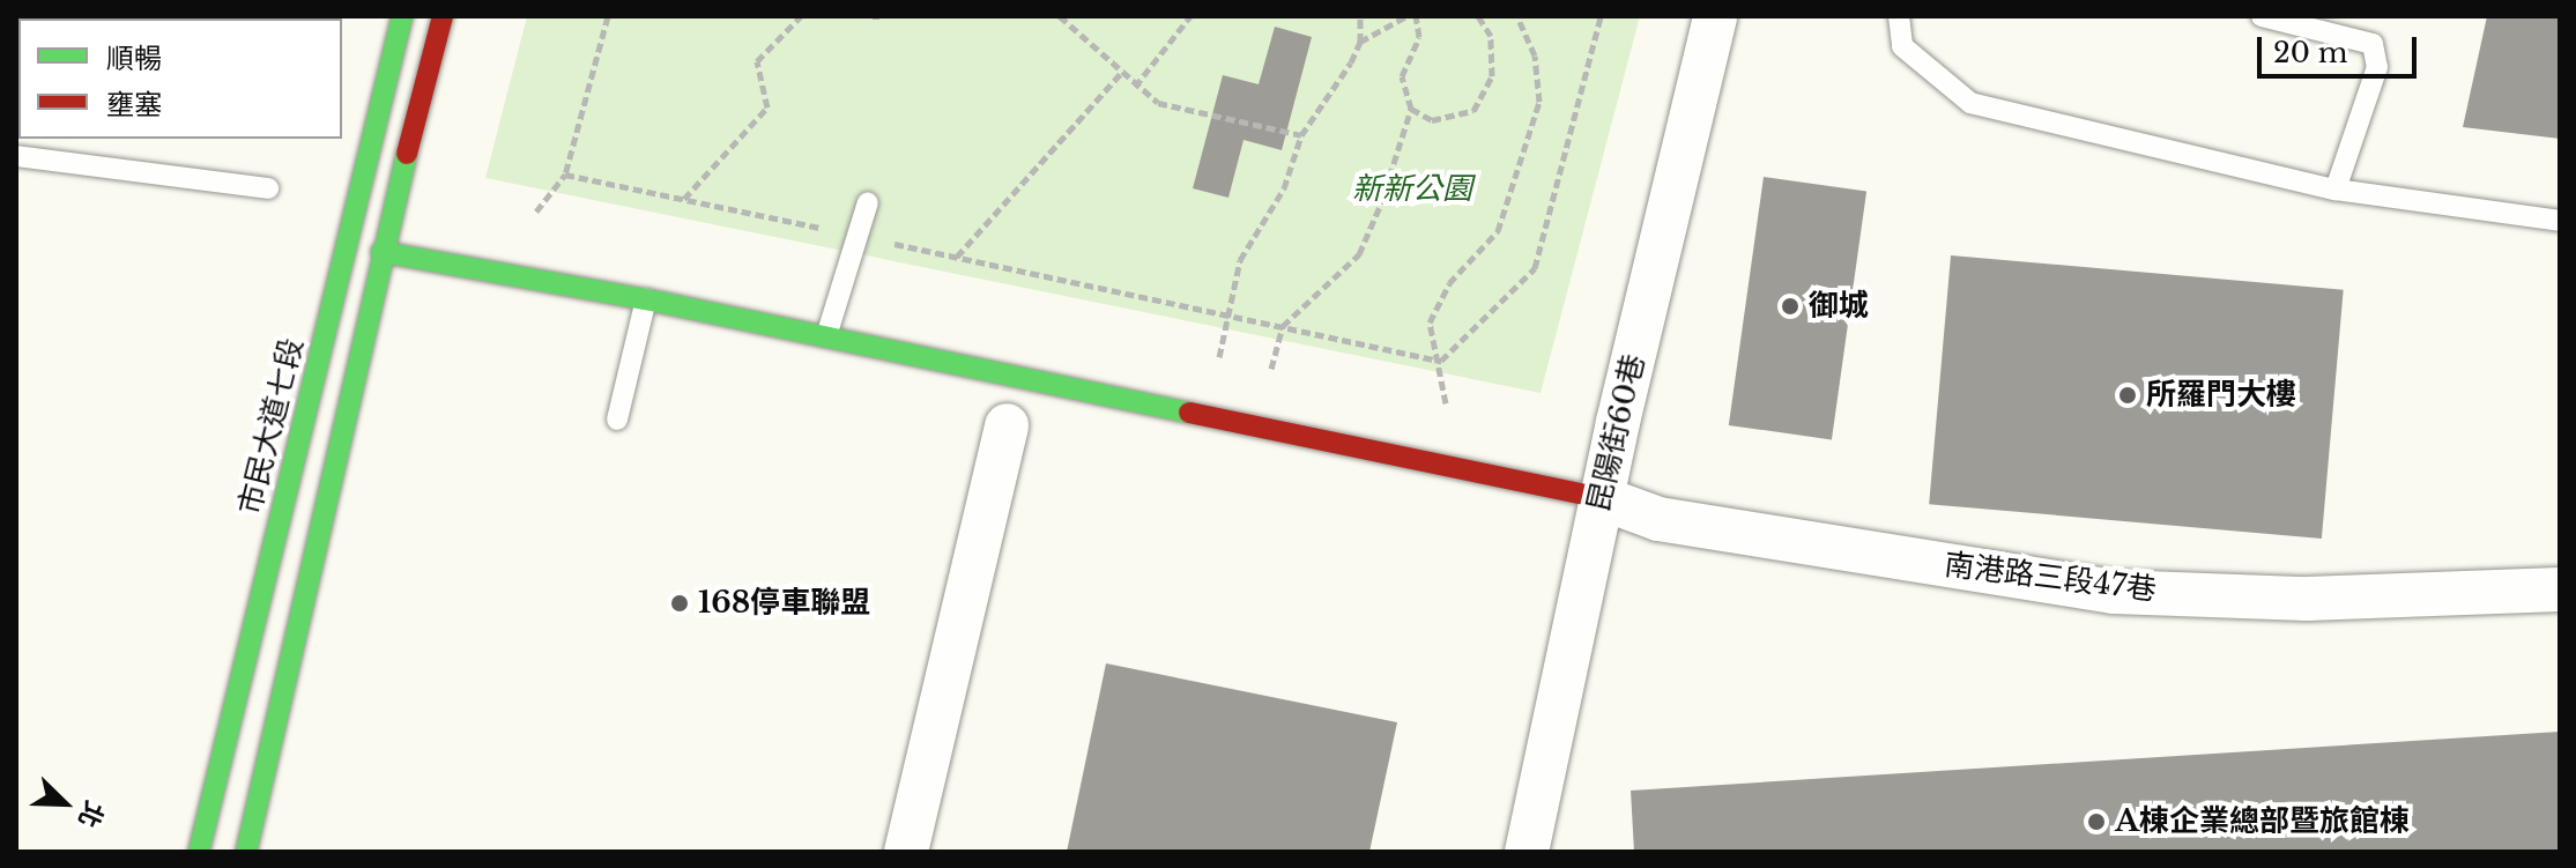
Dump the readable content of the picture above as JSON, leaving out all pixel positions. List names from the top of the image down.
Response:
{
  "streets": {
    "street": ["市民大道七段", "昆陽街60巷", "南港路三段47巷"]
  },
  "crossings": [
    ["昆陽街60巷", "南港路三段47巷"]
  ],
  "parks": ["新新公園"],
  "places": [
    "御城",
    "所羅門大樓",
    "168停車聯盟",
    "A棟企業總部暨旅館棟"
  ],
  "legend": ["順暢", "壅塞"],
  "scale_bar": "20 m",
  "north": "bottom right"
}
